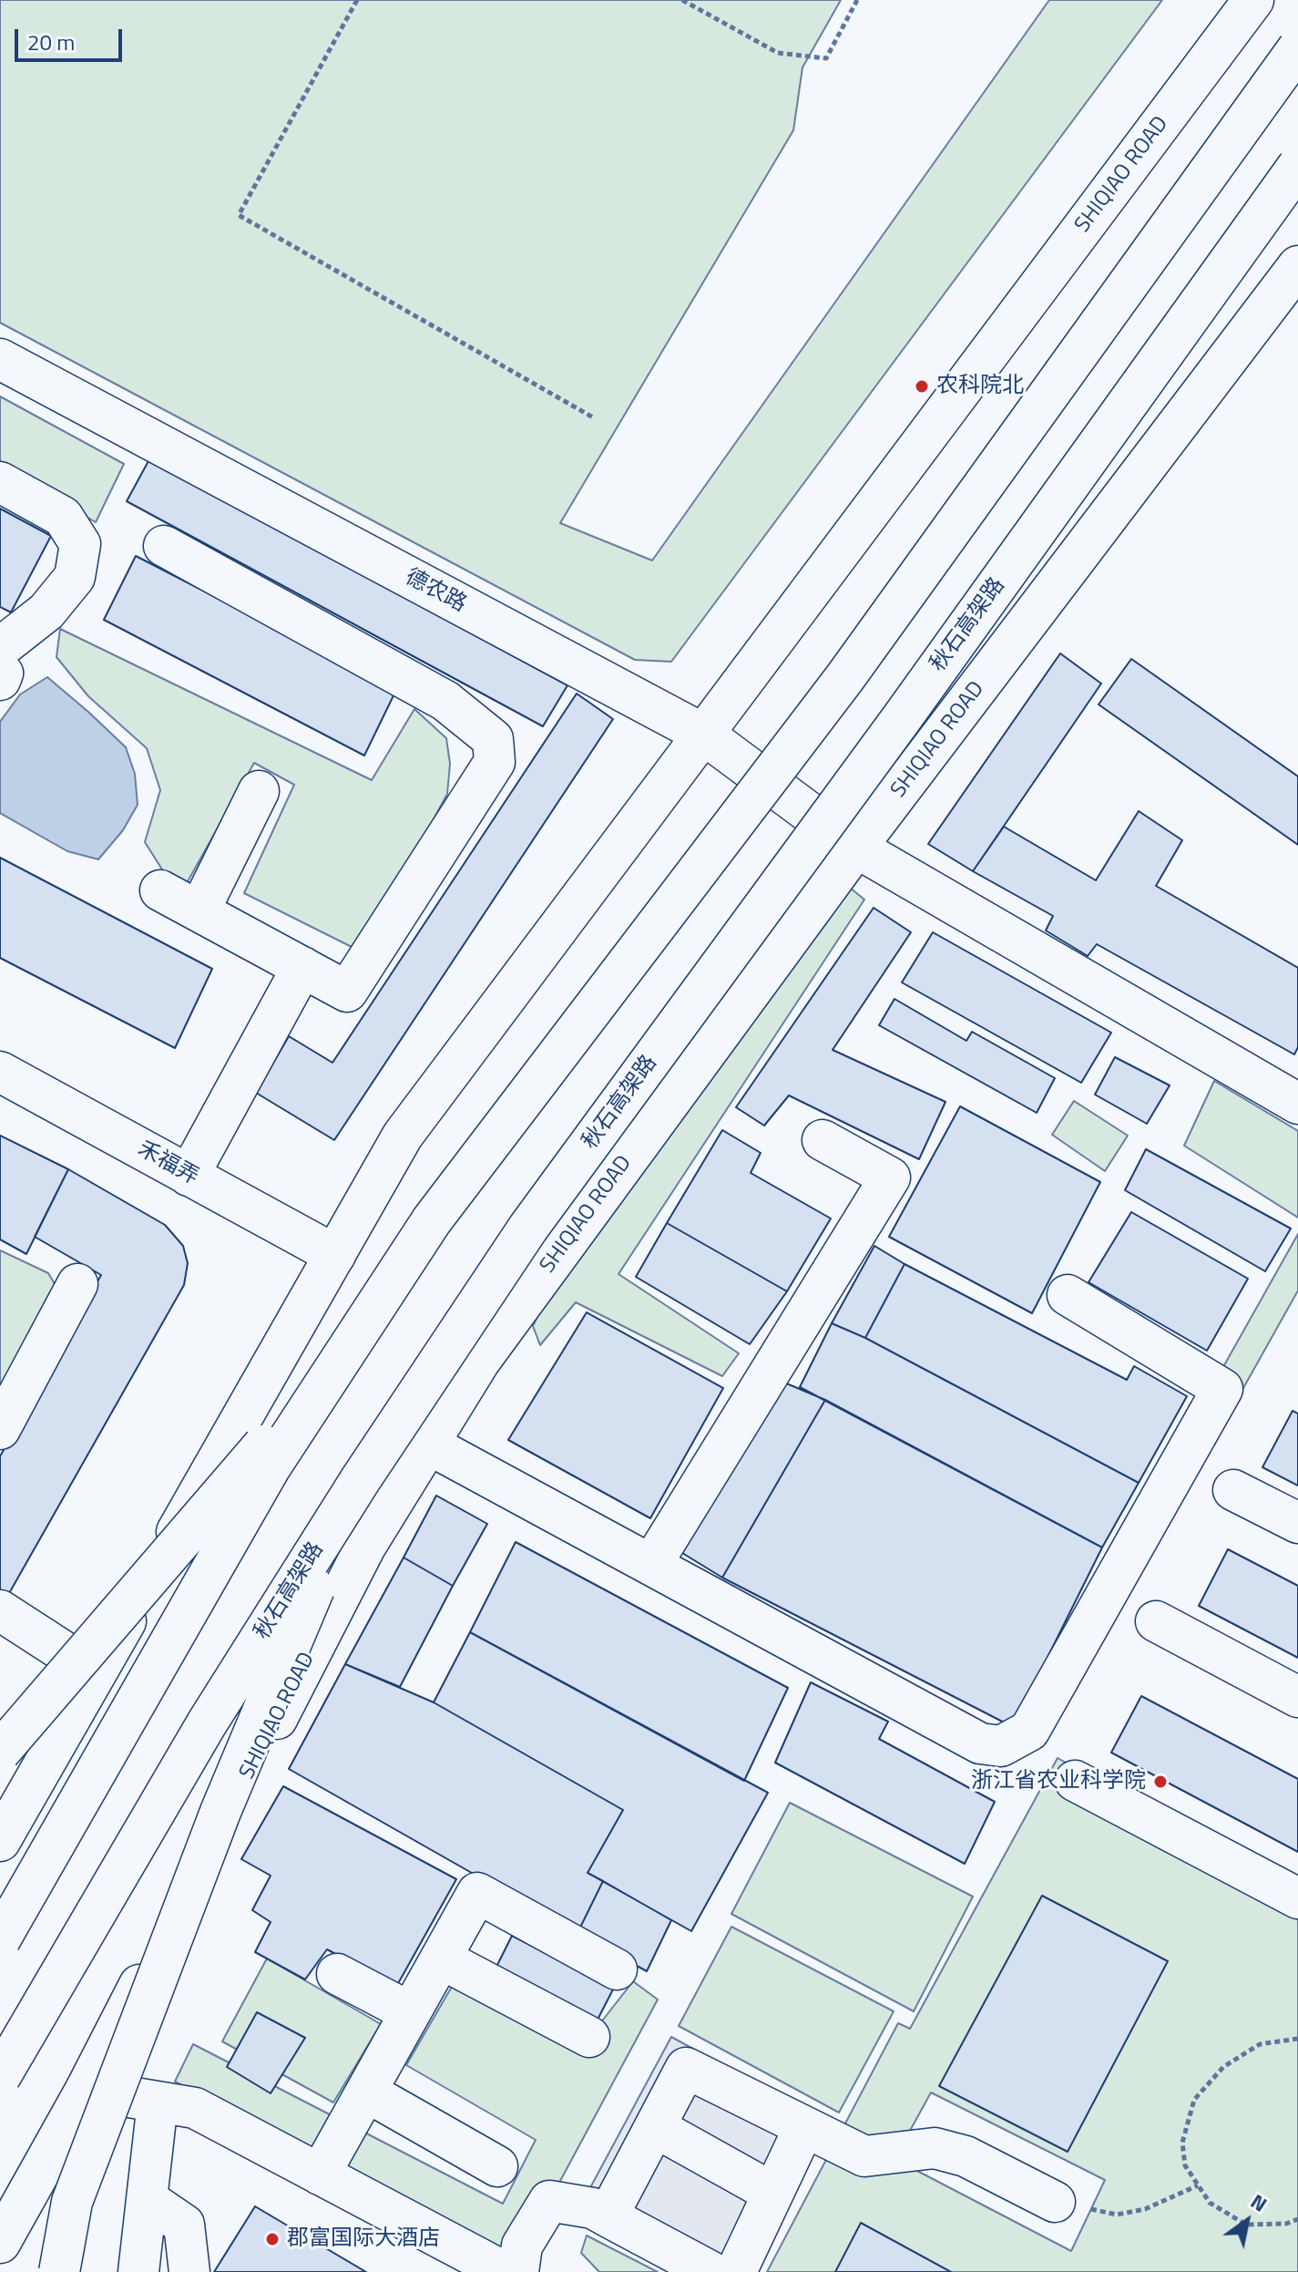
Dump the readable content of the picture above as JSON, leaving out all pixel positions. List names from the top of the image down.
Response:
{
  "streets": {
    "main road": [
      "SHIQIAO ROAD",
      "德农路",
      "秋石高架路",
      "禾福弄"
    ]
  },
  "crossings": [
    ["SHIQIAO ROAD", "德农路"],
    ["SHIQIAO ROAD", "禾福弄"]
  ],
  "places": ["农科院北", "浙江省农业科学院", "郡富国际大酒店"],
  "scale_bar": "20 m",
  "north": "top right"
}
